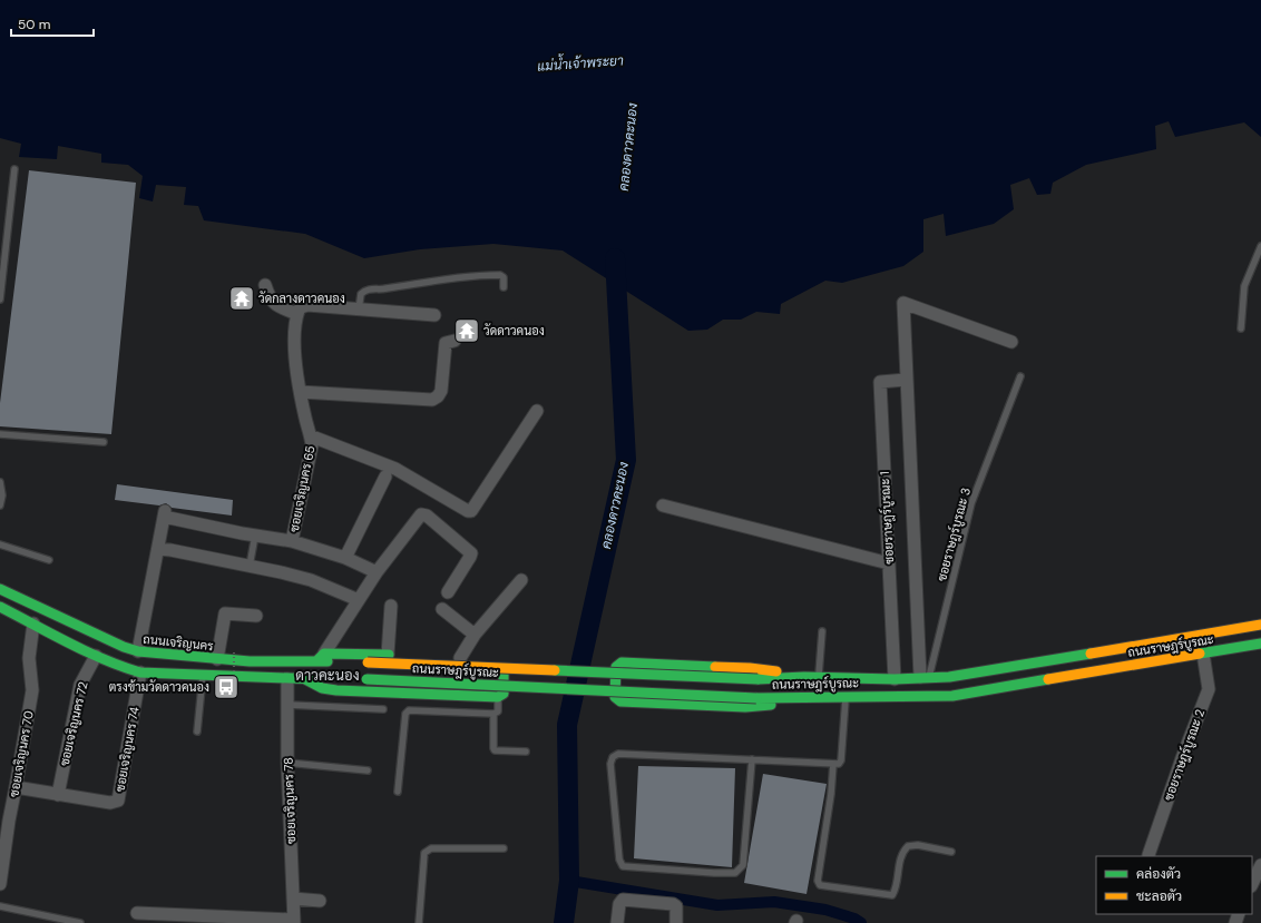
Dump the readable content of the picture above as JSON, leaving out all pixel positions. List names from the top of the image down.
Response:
{
  "streets": {
    "main road": ["ถนนเจริญนคร", "ถนนราษฎร์บูรณะ"],
    "street": [
      "ซอยเจริญนคร 65",
      "ซอยราษฎร์บูรณะ 1",
      "ซอยเจริญนคร 72",
      "ซอยเจริญนคร 74",
      "ซอยเจริญนคร 70",
      "ซอยราษฎร์บูรณะ 2",
      "ซอยเจริญนคร 78"
    ],
    "lane": ["ซอยราษฎร์บูรณะ 3"]
  },
  "crossings": [
    ["ซอยราษฎร์บูรณะ 1", "ซอยราษฎร์บูรณะ 3"],
    ["ซอยราษฎร์บูรณะ 1", "ถนนราษฎร์บูรณะ"],
    ["ซอยราษฎร์บูรณะ 3", "ถนนราษฎร์บูรณะ"],
    ["ถนนเจริญนคร", "ถนนราษฎร์บูรณะ"],
    ["ถนนราษฎร์บูรณะ", "ซอยราษฎร์บูรณะ 2"],
    ["ซอยเจริญนคร 72", "ซอยเจริญนคร 74"]
  ],
  "districts": ["ดาวคะนอง"],
  "water": ["แม่น้ำเจ้าพระยา", "คลองดาวคะนอง"],
  "places": {
    "temple": ["วัดกลางดาวคนอง", "วัดดาวคนอง"],
    "bus stop": ["ตรงข้ามวัดดาวคนอง"]
  },
  "legend": ["คล่องตัว", "ชะลอตัว"],
  "scale_bar": "50 m"
}
